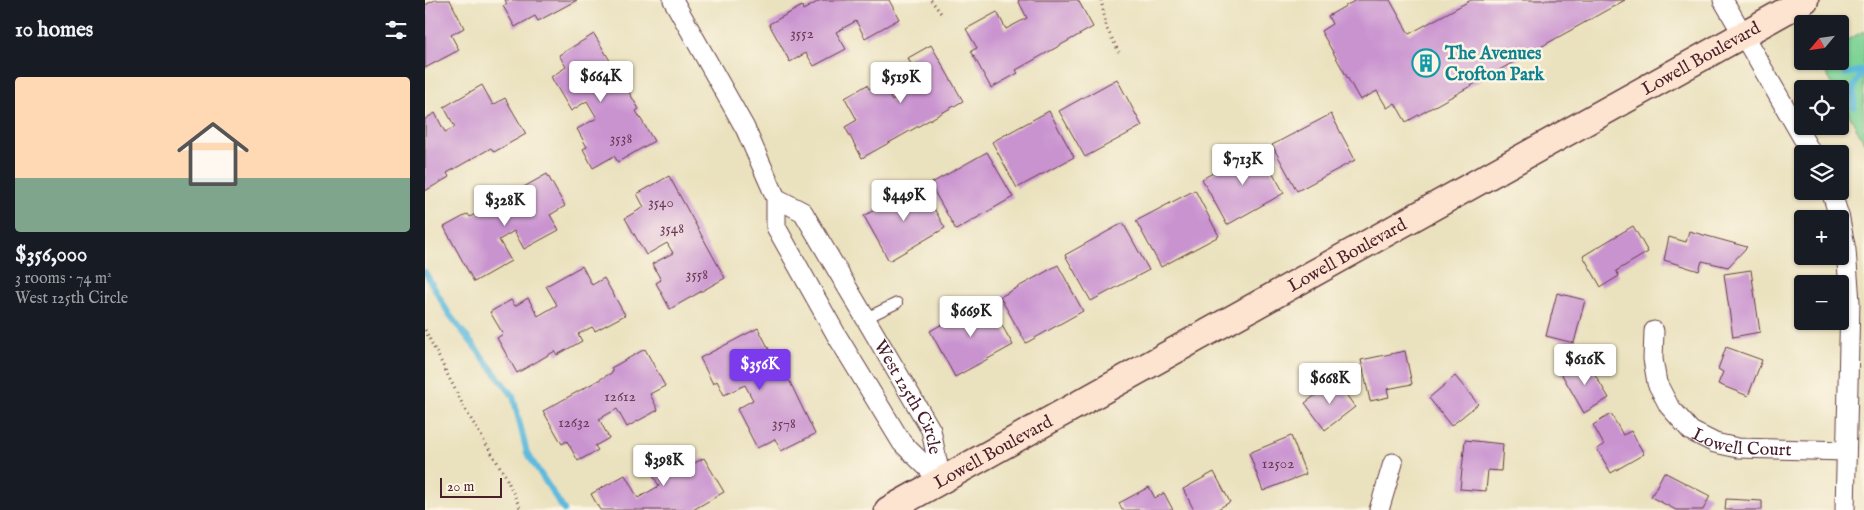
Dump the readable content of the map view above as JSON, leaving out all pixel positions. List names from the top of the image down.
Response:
{
  "streets": {
    "main road": ["Lowell Boulevard"],
    "street": ["West 125th Circle", "Lowell Court"]
  },
  "crossings": [
    ["Lowell Boulevard", "West 125th Circle"]
  ],
  "places": {
    "building": ["The Avenues Crofton Park"]
  },
  "house_numbers": [
    "3552",
    "3538",
    "3540",
    "3548",
    "3558",
    "12612",
    "12632",
    "3578",
    "12502"
  ],
  "scale_bar": "20 m",
  "north": "bottom left",
  "page": {
    "heading": "10 homes",
    "map_buttons": ["+", "−"],
    "list": [
      {
        "name": "$356,000",
        "note": "3 rooms · 74 m² · West 125th Circle"
      }
    ],
    "price": [
      "$664K",
      "$519K",
      "$713K",
      "$449K",
      "$328K",
      "$669K",
      "$616K",
      "$356K",
      "$668K",
      "$398K"
    ],
    "scale": "20 m"
  }
}
